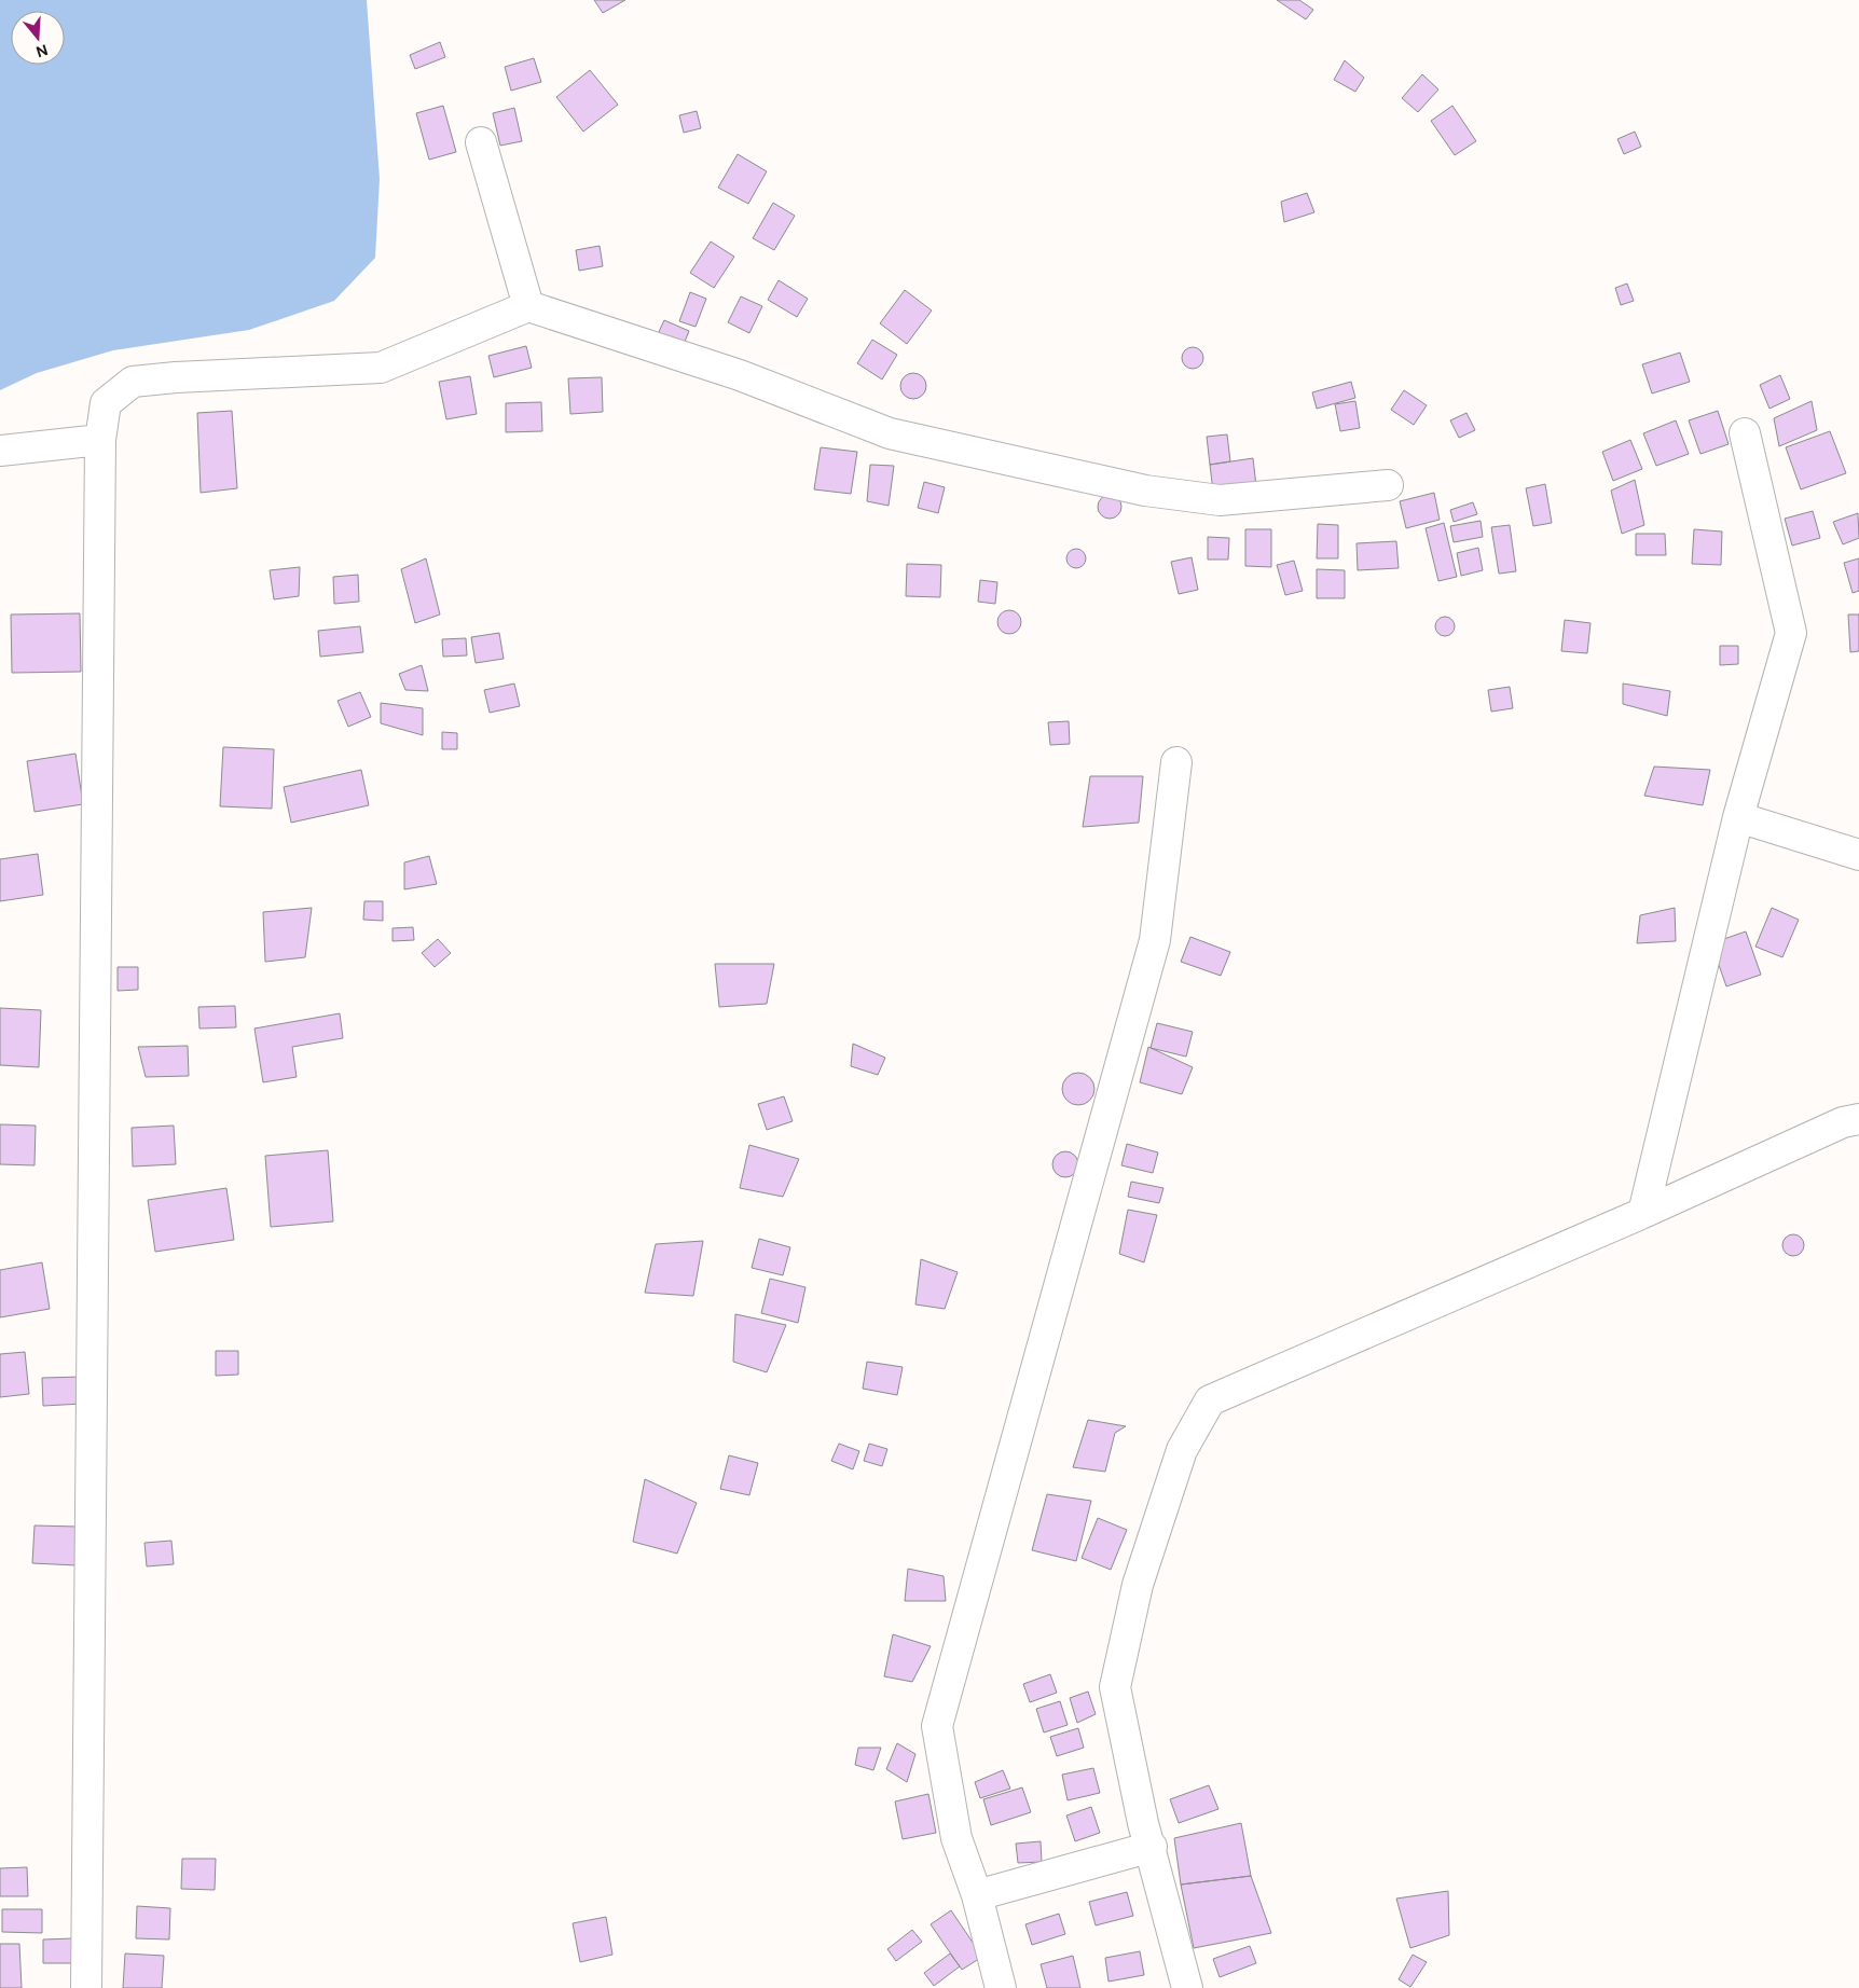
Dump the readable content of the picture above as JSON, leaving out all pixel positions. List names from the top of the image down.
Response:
{
  "north": "bottom"
}
